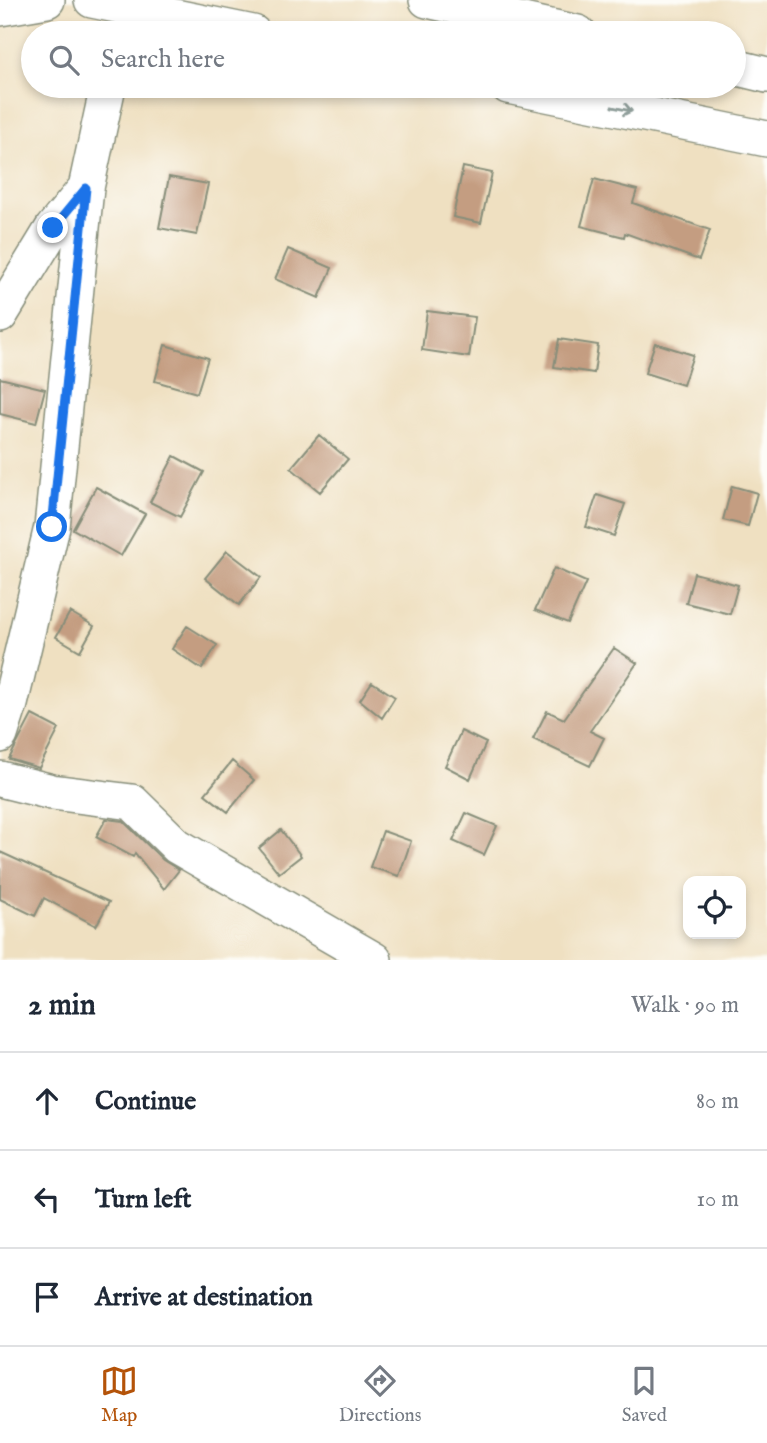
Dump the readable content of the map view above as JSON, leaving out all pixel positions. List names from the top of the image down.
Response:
{
  "page": {
    "search": "Search here",
    "heading": ["2 min", "Walk · 90 m"],
    "list": [
      ["Continue", "80 m"],
      ["Turn left", "10 m"],
      "Arrive at destination"
    ],
    "nav": ["Map", "Directions", "Saved"]
  }
}
